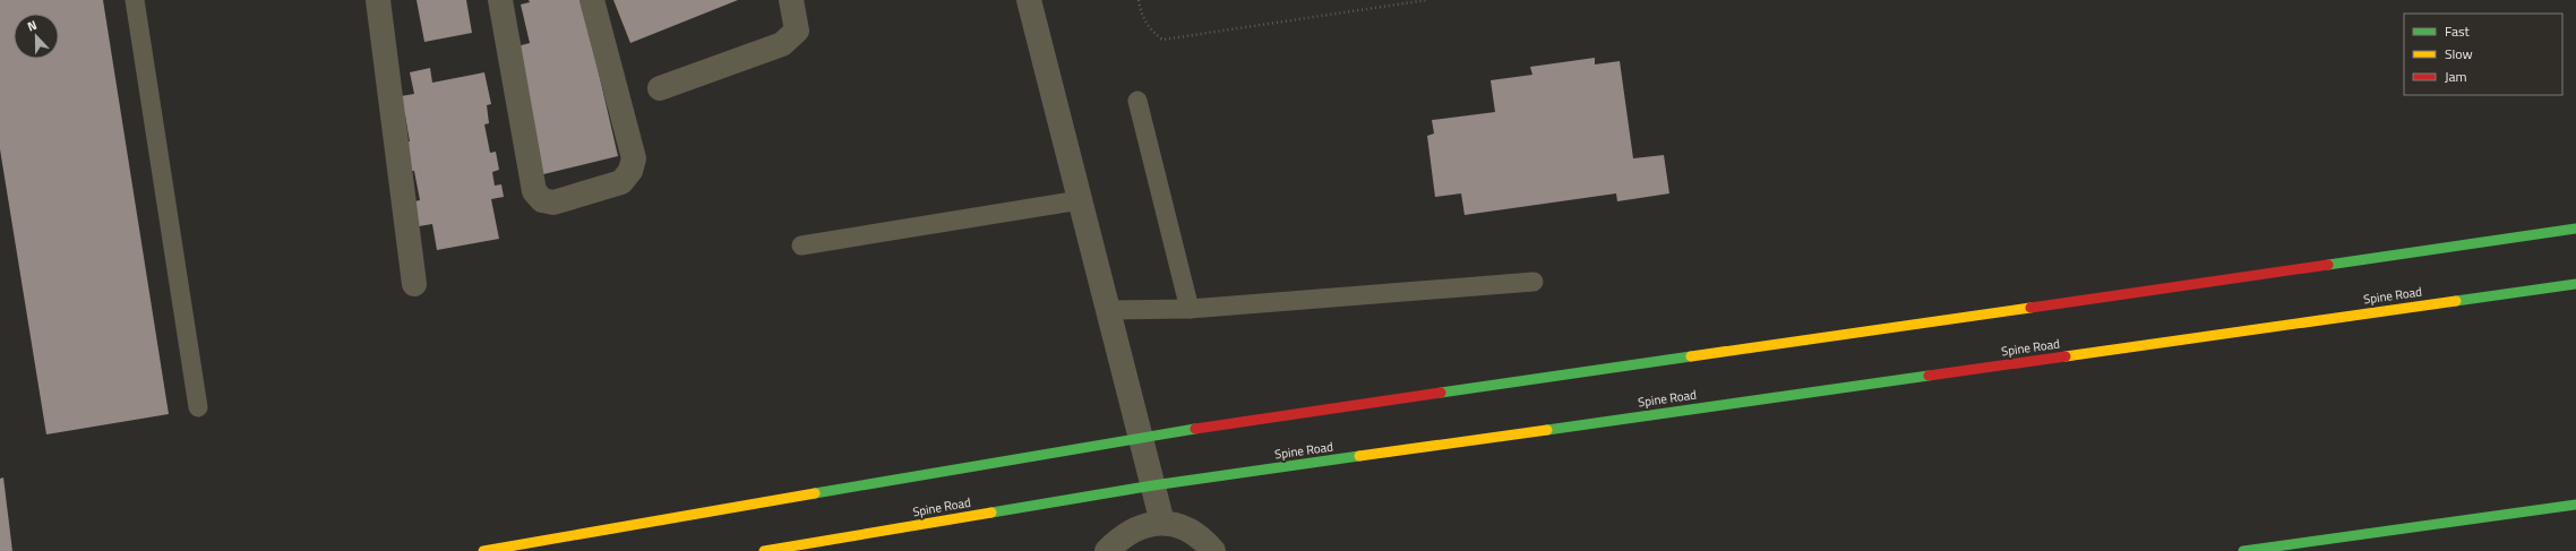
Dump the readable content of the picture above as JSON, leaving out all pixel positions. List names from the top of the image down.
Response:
{
  "streets": {
    "main road": ["Spine Road"]
  },
  "legend": ["Fast", "Slow", "Jam"],
  "north": "top"
}
